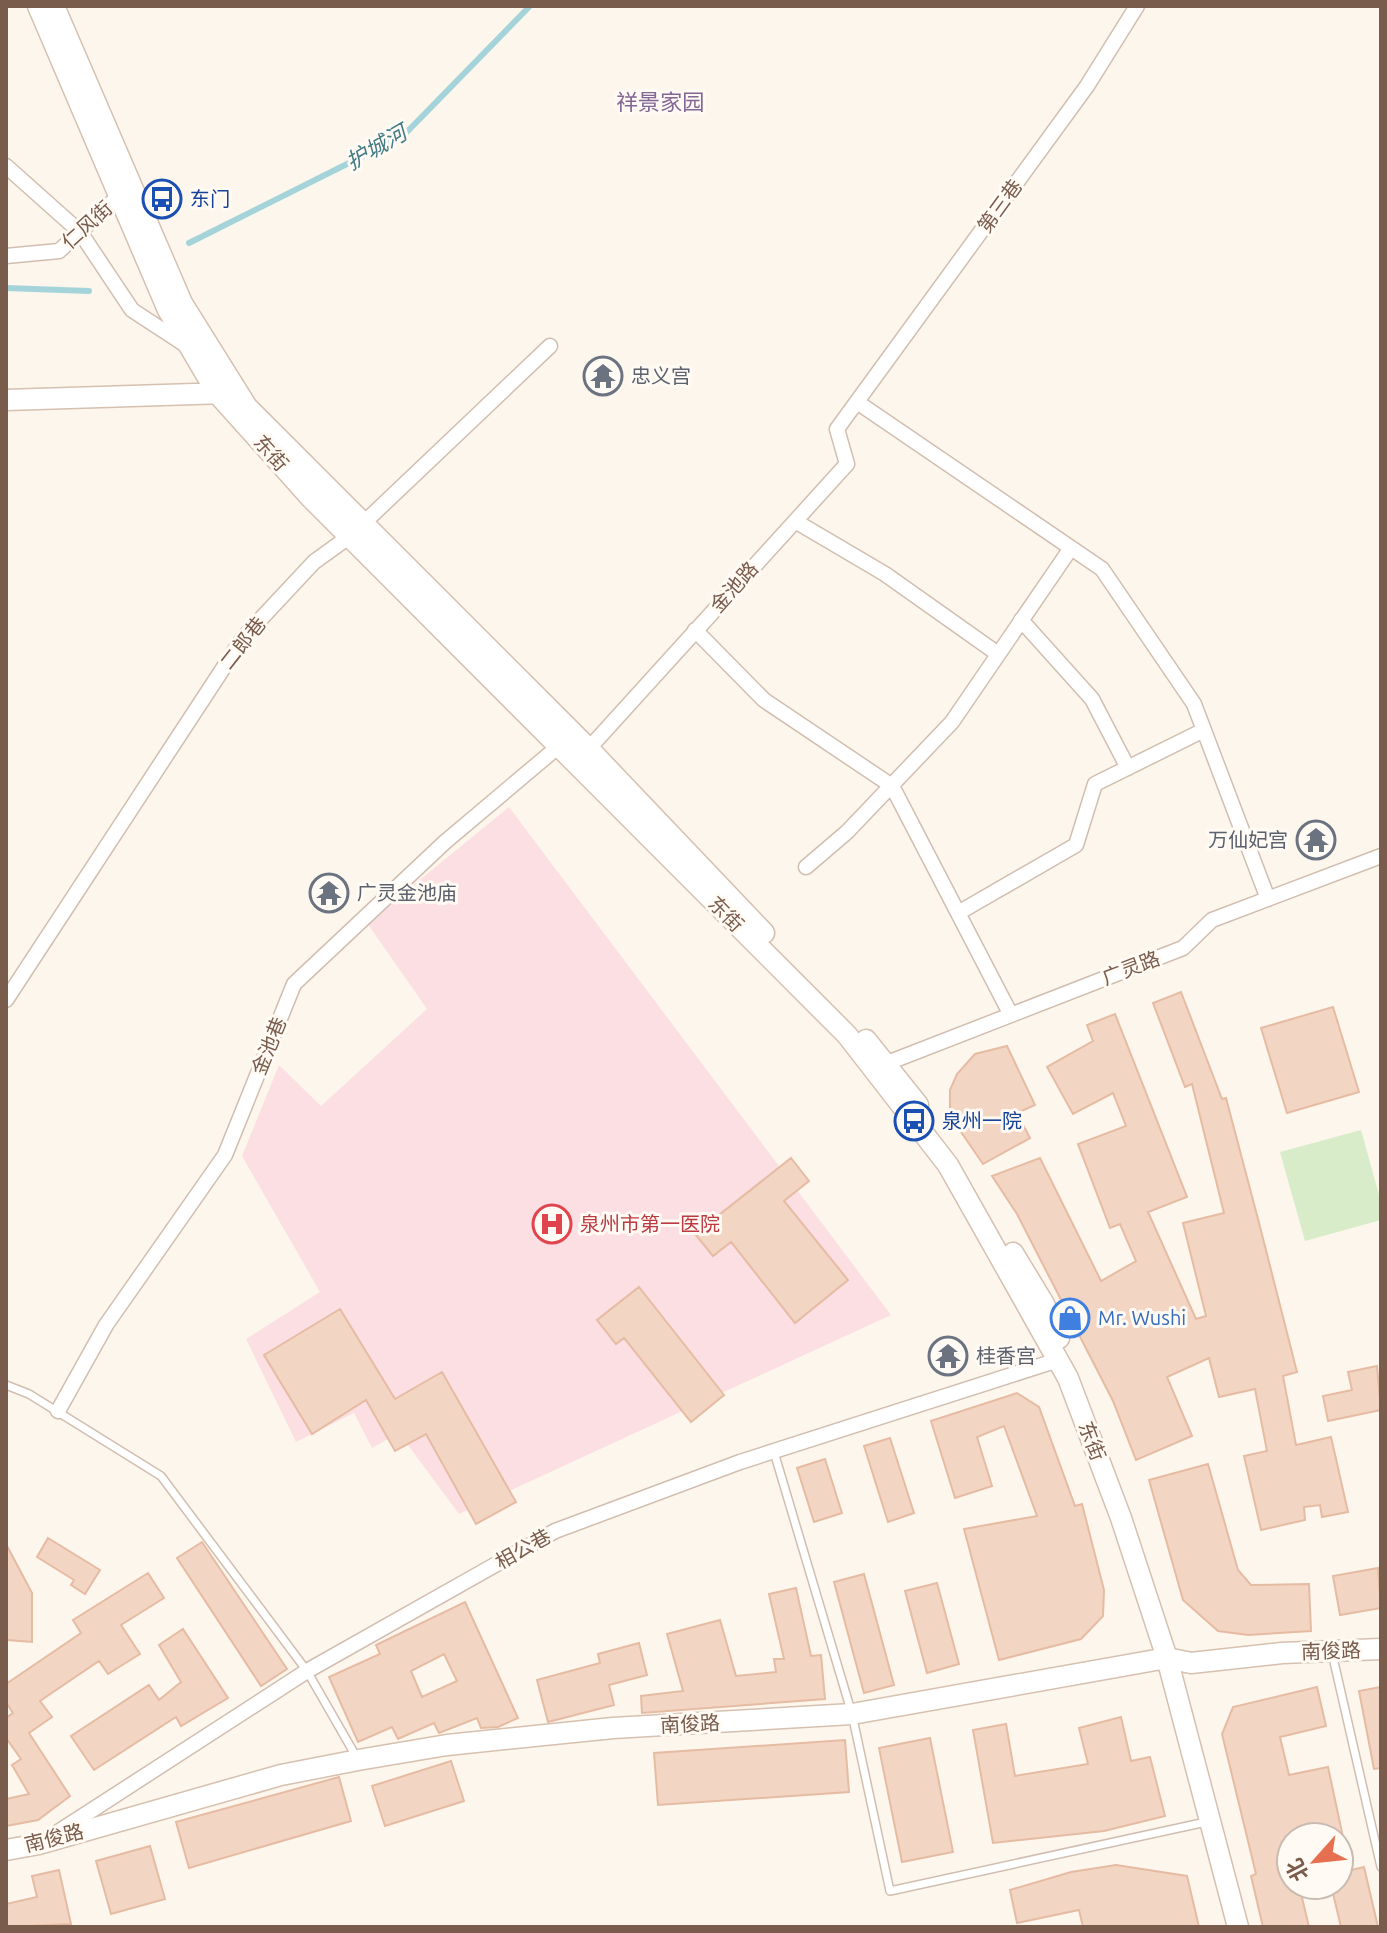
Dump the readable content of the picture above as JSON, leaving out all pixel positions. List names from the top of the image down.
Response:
{
  "streets": {
    "main road": ["东街", "南俊路"],
    "street": [
      "第三巷",
      "仁风街",
      "金池路",
      "二郎巷",
      "广灵路",
      "金池巷",
      "相公巷"
    ]
  },
  "crossings": [
    ["第三巷", "金池路"],
    ["仁风街", "东街"],
    ["东街", "金池路"],
    ["东街", "二郎巷"],
    ["东街", "广灵路"],
    ["东街", "金池巷"],
    ["东街", "相公巷"],
    ["东街", "南俊路"],
    ["相公巷", "南俊路"]
  ],
  "districts": ["祥景家园"],
  "water": ["护城河"],
  "places": {
    "bus stop": ["东门", "泉州一院"],
    "temple": [
      "忠义宫",
      "万仙妃宫",
      "广灵金池庙",
      "桂香宫"
    ],
    "hospital": ["泉州市第一医院"],
    "shop": ["Mr. Wushi"]
  },
  "north": "bottom left"
}
